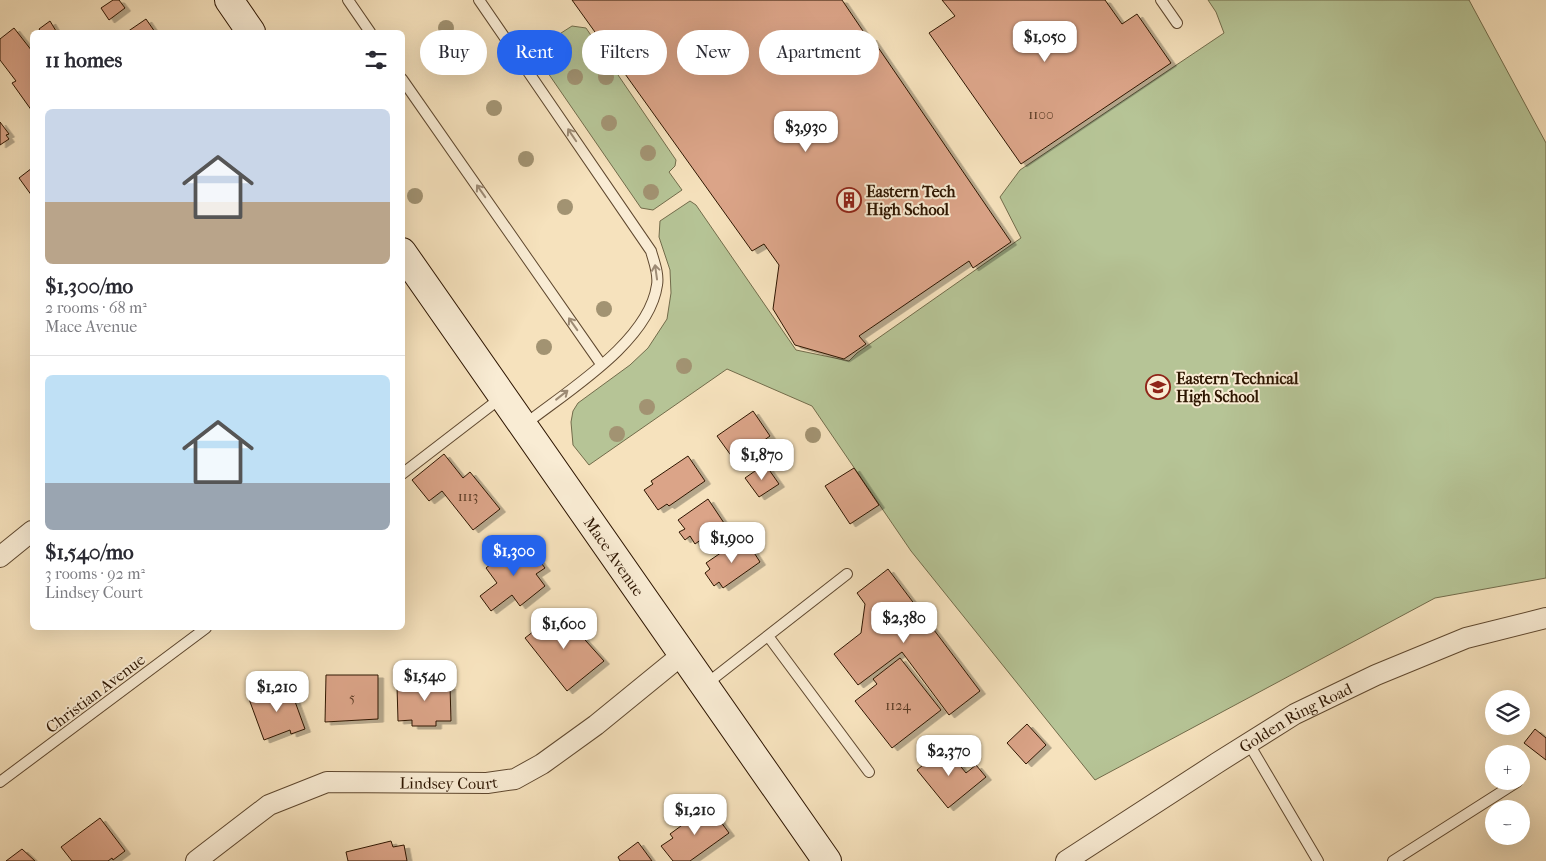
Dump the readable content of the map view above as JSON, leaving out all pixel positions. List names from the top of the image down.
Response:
{
  "streets": {
    "main road": ["Mace Avenue"],
    "street": ["Golden Ring Road", "Lindsey Court"],
    "lane": ["Christian Avenue"]
  },
  "crossings": [
    ["Mace Avenue", "Lindsey Court"]
  ],
  "places": {
    "building": ["Eastern Tech High School"],
    "school or university": ["Eastern Technical High School"]
  },
  "house_numbers": [
    "1100",
    "1113",
    "5",
    "1124"
  ],
  "page": {
    "price": [
      "$1,050",
      "$3,930",
      "$1,870",
      "$1,900",
      "$1,300",
      "$2,380",
      "$1,600",
      "$1,540",
      "$1,210",
      "$2,370",
      "$1,210"
    ],
    "chip": [
      "Buy",
      "Rent",
      "Filters",
      "New",
      "Apartment"
    ],
    "heading": "11 homes",
    "list": [
      {
        "name": "$1,300/mo",
        "note": "2 rooms · 68 m² · Mace Avenue"
      },
      {
        "name": "$1,540/mo",
        "note": "3 rooms · 92 m² · Lindsey Court"
      }
    ],
    "map_buttons": ["+", "−"]
  }
}
